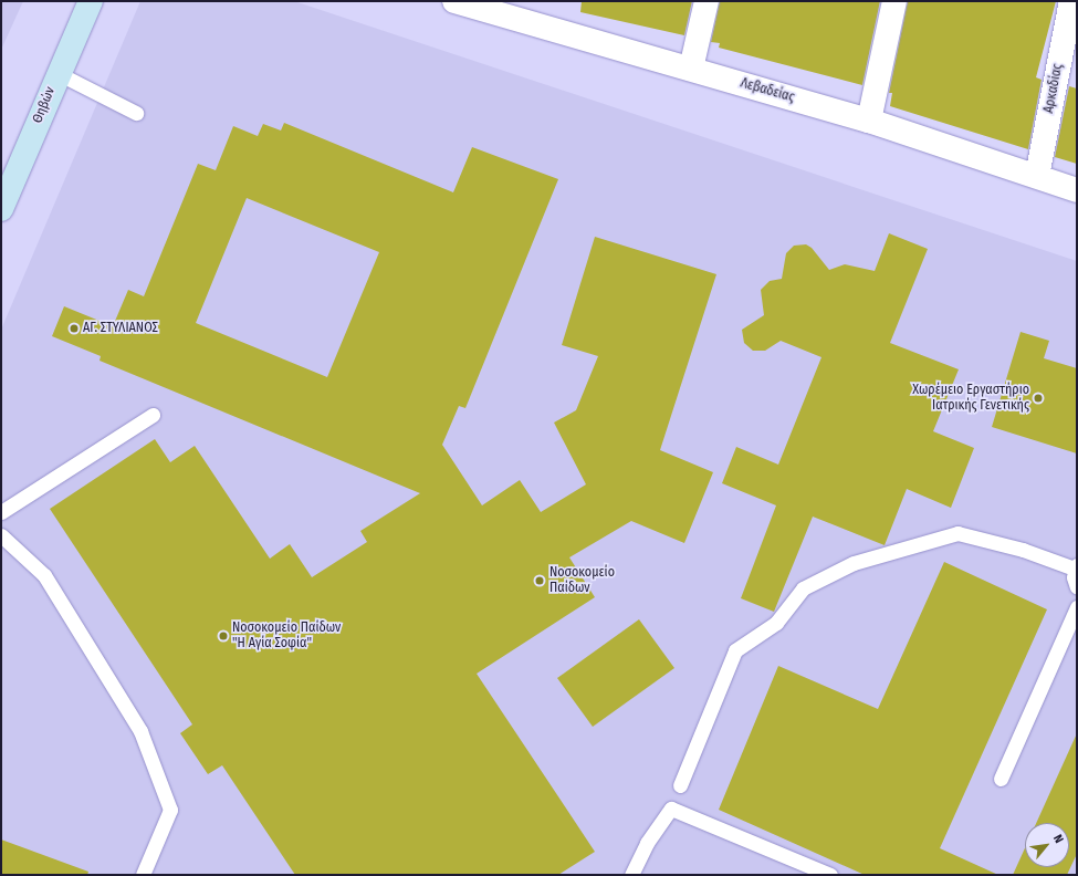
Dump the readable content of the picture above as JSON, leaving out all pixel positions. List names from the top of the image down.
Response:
{
  "streets": {
    "street": ["Αρκαδίας", "Λεβαδείας", "Θηβών"]
  },
  "crossings": [
    ["Αρκαδίας", "Λεβαδείας"]
  ],
  "places": [
    "ΑΓ. ΣΤΥΛΙΑΝΟΣ",
    "Χωρέμειο Εργαστήριο Ιατρικής Γενετικής",
    "Νοσοκομείο Παίδων",
    "Νοσοκομείο Παίδων \"Η Αγία Σοφία\""
  ],
  "north": "top right"
}
